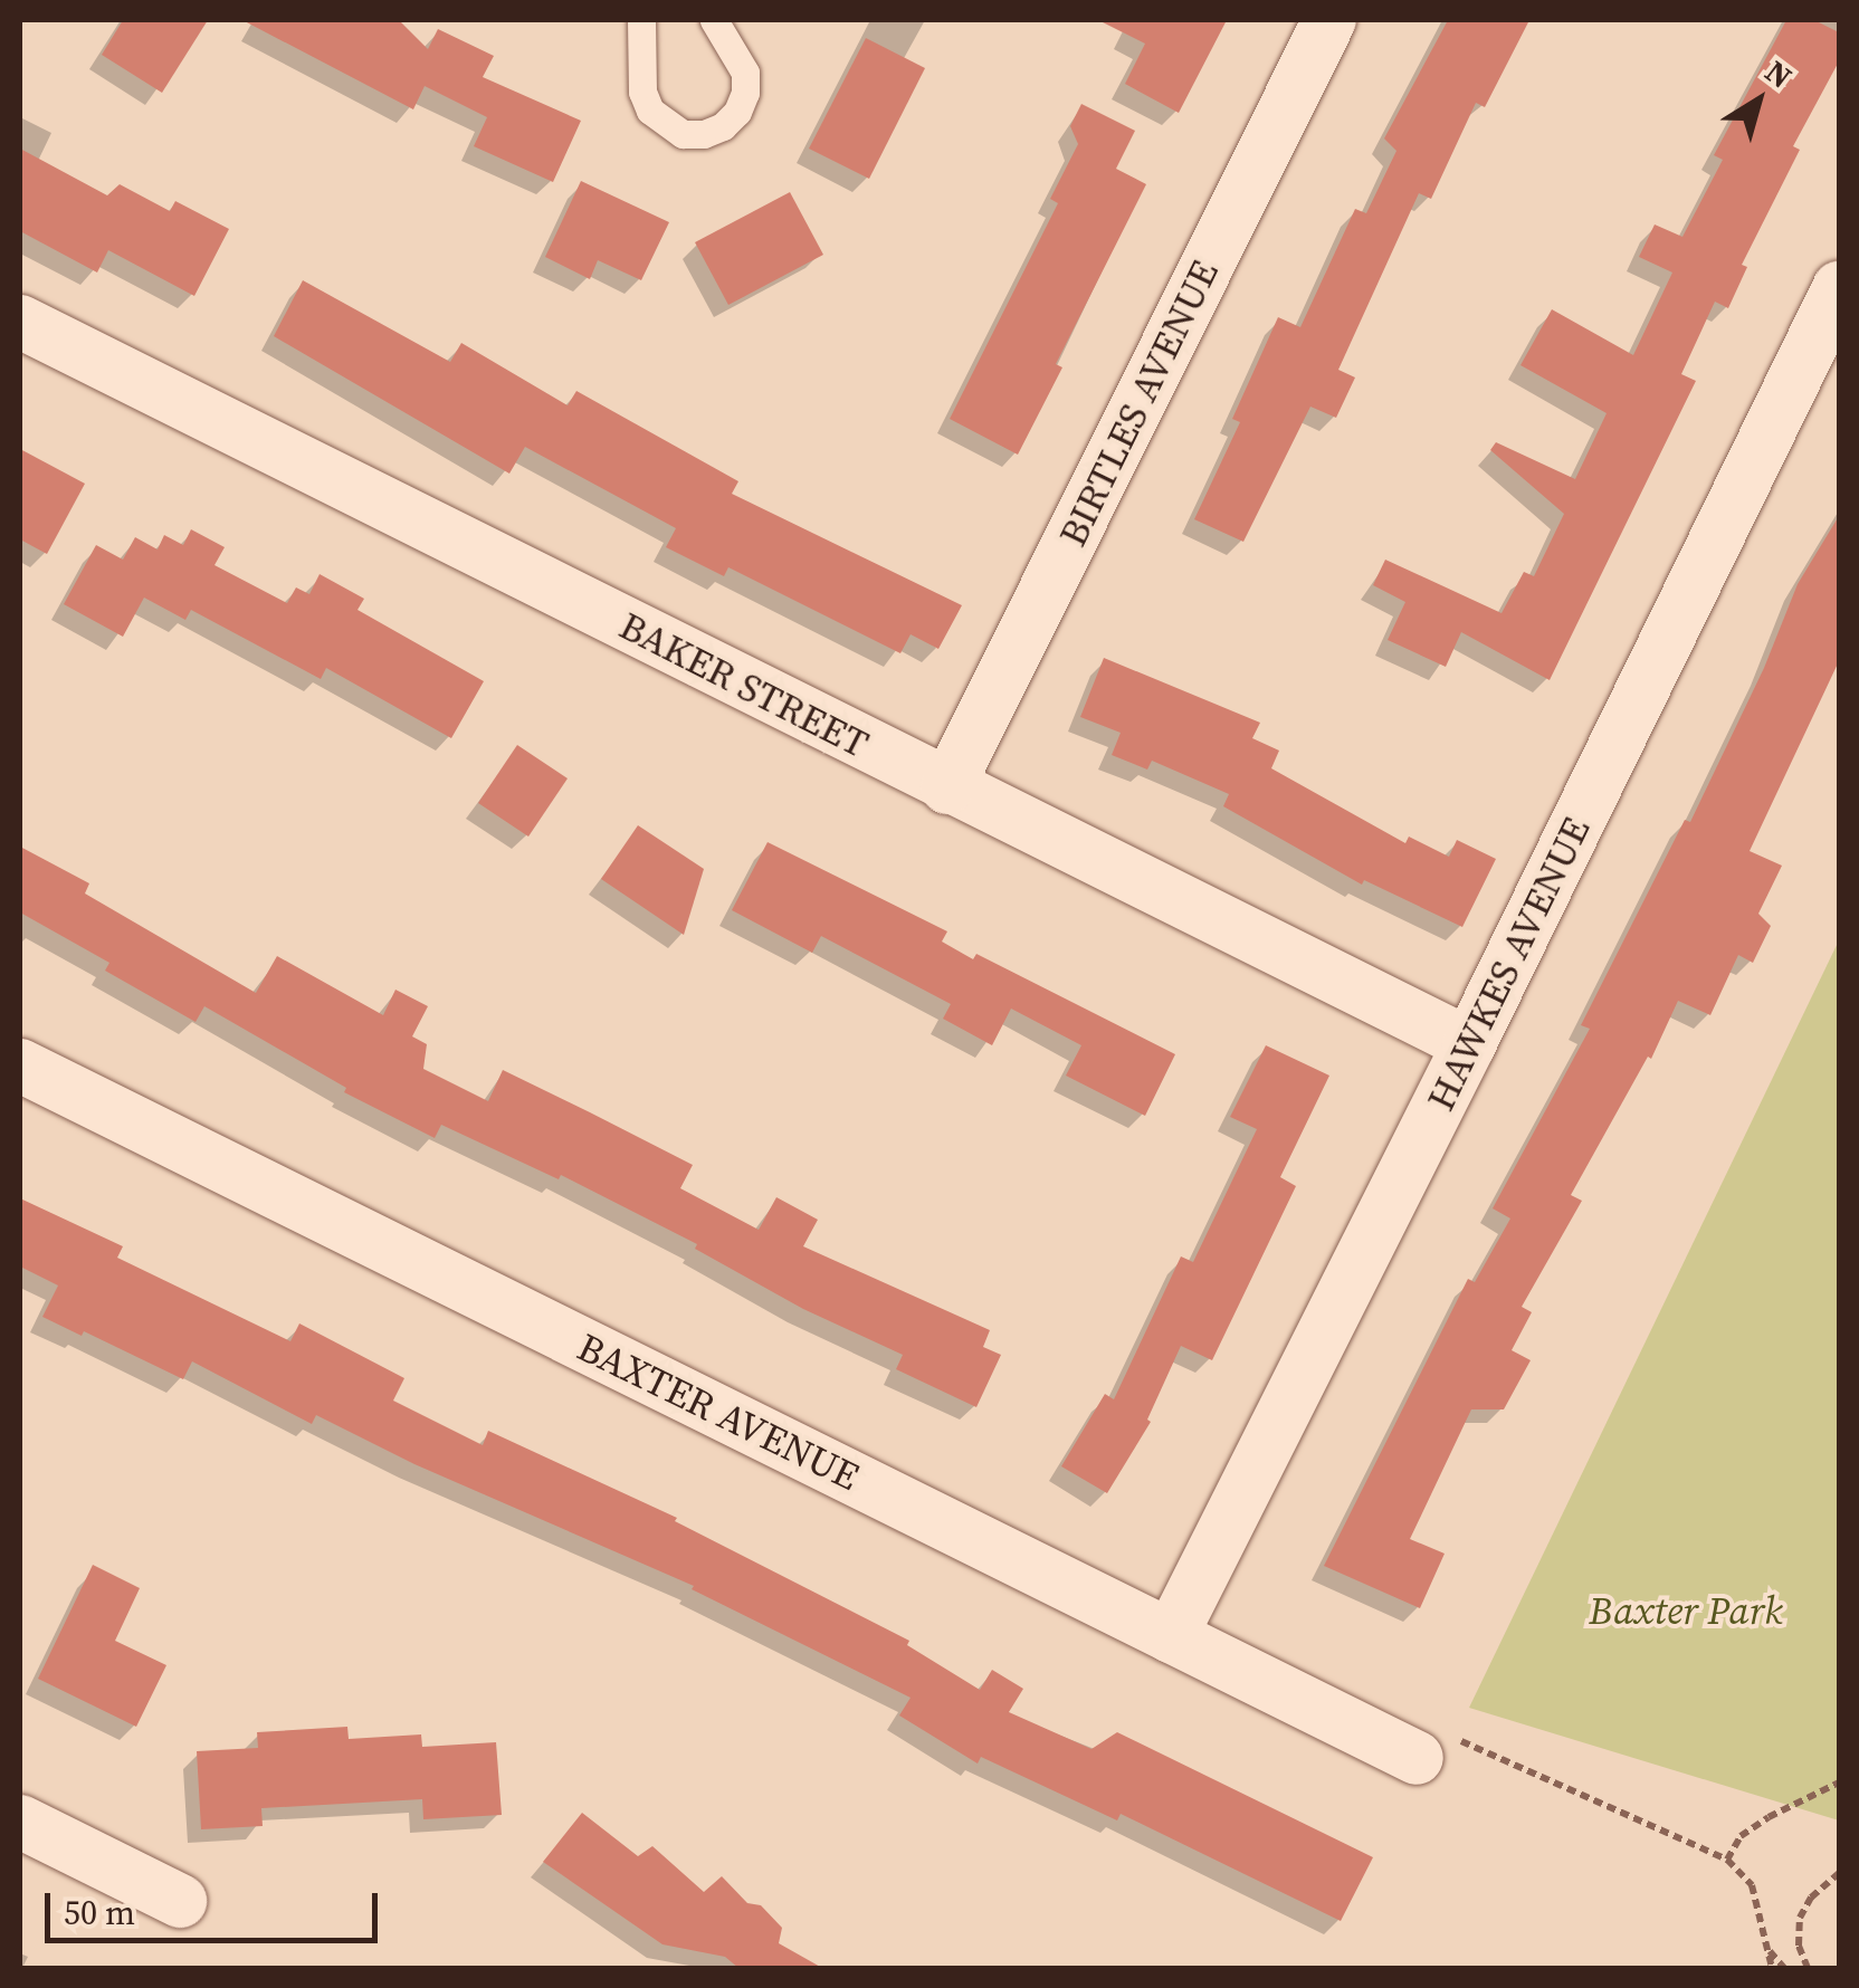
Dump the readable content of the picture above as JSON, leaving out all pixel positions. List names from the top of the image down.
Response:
{
  "streets": {
    "street": [
      "BIRTLES AVENUE",
      "BAKER STREET",
      "HAWKES AVENUE",
      "BAXTER AVENUE"
    ]
  },
  "crossings": [
    ["BIRTLES AVENUE", "BAKER STREET"],
    ["BAKER STREET", "HAWKES AVENUE"],
    ["HAWKES AVENUE", "BAXTER AVENUE"]
  ],
  "parks": ["Baxter Park"],
  "scale_bar": "50 m",
  "north": "top right"
}
